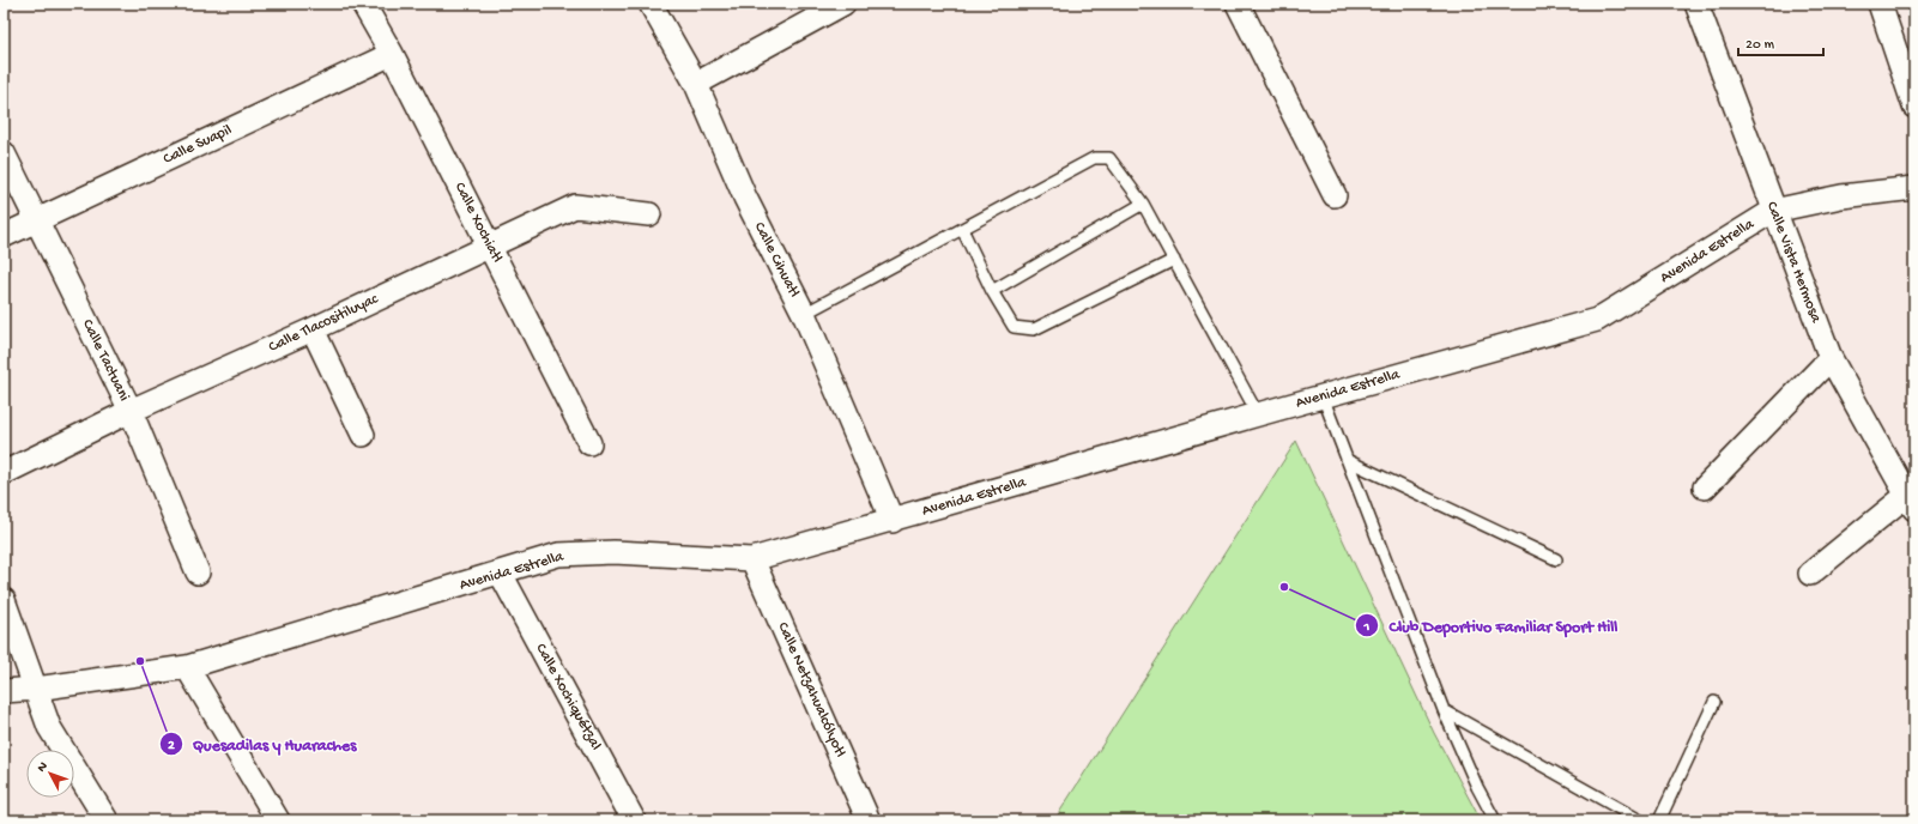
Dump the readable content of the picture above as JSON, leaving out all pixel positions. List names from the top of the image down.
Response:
{
  "streets": {
    "street": [
      "Calle Suapil",
      "Calle Xochiatl",
      "Avenida Estrella",
      "Calle Cihuatl",
      "Calle Vista Hermosa",
      "Calle Tlacositiluyac",
      "Calle Tactuani",
      "Calle Netzahualcólyotl",
      "Calle Xochiquétzal"
    ]
  },
  "crossings": [
    ["Calle Suapil", "Calle Xochiatl"],
    ["Calle Suapil", "Calle Tactuani"],
    ["Calle Xochiatl", "Calle Tlacositiluyac"],
    ["Avenida Estrella", "Calle Cihuatl"],
    ["Avenida Estrella", "Calle Vista Hermosa"],
    ["Avenida Estrella", "Calle Netzahualcólyotl"],
    ["Avenida Estrella", "Calle Xochiquétzal"],
    ["Calle Tlacositiluyac", "Calle Tactuani"]
  ],
  "places": ["Club Deportivo Familiar Sport Hill", "Quesadilas y Huaraches"],
  "scale_bar": "20 m",
  "north": "top left"
}
